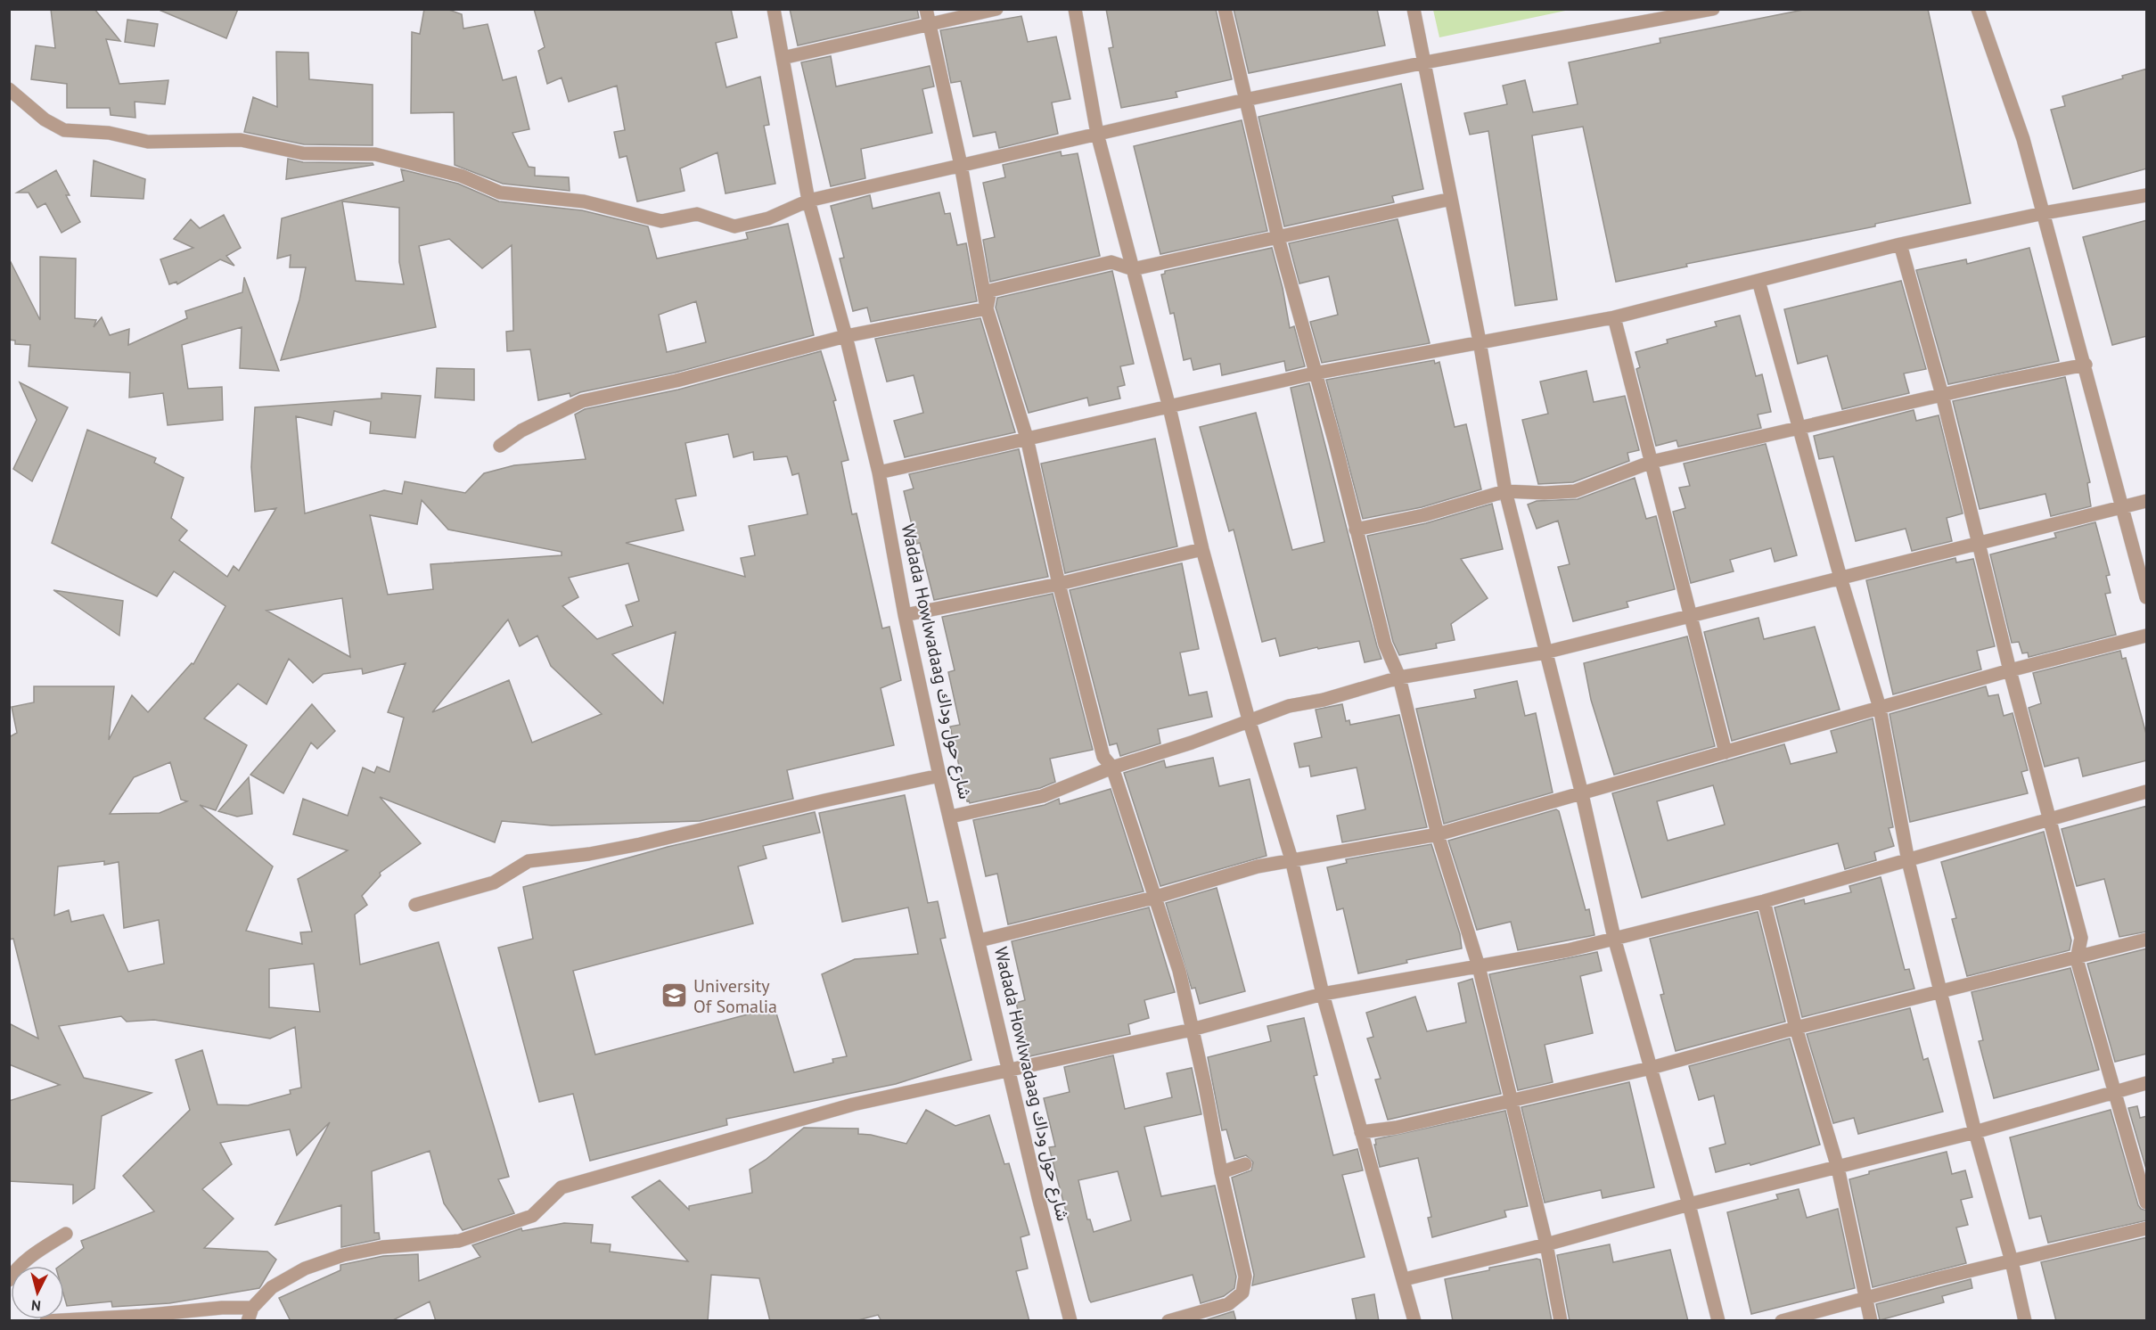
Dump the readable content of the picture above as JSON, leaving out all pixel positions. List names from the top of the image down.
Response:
{
  "streets": {
    "street": ["Wadada Howlwadaag شارع حول وداك"]
  },
  "places": {
    "school or university": ["University Of Somalia"]
  },
  "north": "bottom"
}
